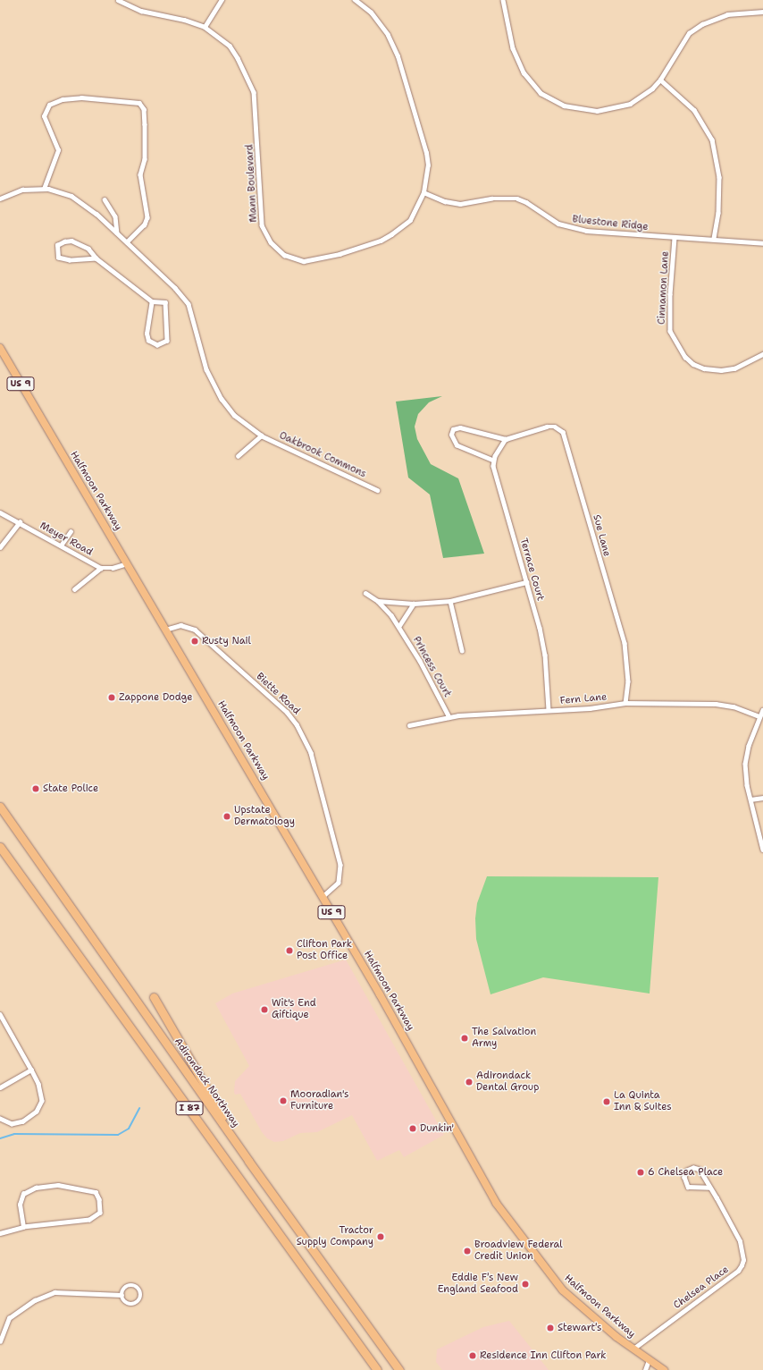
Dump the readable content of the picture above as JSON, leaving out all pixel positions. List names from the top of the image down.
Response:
{
  "streets": {
    "highway": ["Adirondack Northway", "I 87"],
    "main road": ["US 9", "Halfmoon Parkway"],
    "street": [
      "Mann Boulevard",
      "Bluestone Ridge",
      "Cinnamon Lane",
      "Oakbrook Commons",
      "Sue Lane",
      "Meyer Road",
      "Terrace Court",
      "Princess Court",
      "Biette Road",
      "Fern Lane",
      "Chelsea Place"
    ]
  },
  "crossings": [
    ["Mann Boulevard", "Bluestone Ridge"],
    ["Bluestone Ridge", "Cinnamon Lane"],
    ["Halfmoon Parkway", "Biette Road"],
    ["Halfmoon Parkway", "Chelsea Place"],
    ["Sue Lane", "Fern Lane"],
    ["Terrace Court", "Fern Lane"],
    ["Princess Court", "Fern Lane"]
  ],
  "places": [
    "Rusty Nail",
    "Zappone Dodge",
    "State Police",
    "Upstate Dermatology",
    "Clifton Park Post Office",
    "Wit's End Giftique",
    "The Salvation Army",
    "Adirondack Dental Group",
    "Mooradian's Furniture",
    "La Quinta Inn & Suites",
    "Dunkin'",
    "6 Chelsea Place",
    "Tractor Supply Company",
    "Broadview Federal Credit Union",
    "Eddie F's New England Seafood",
    "Stewart's",
    "Residence Inn Clifton Park"
  ]
}
